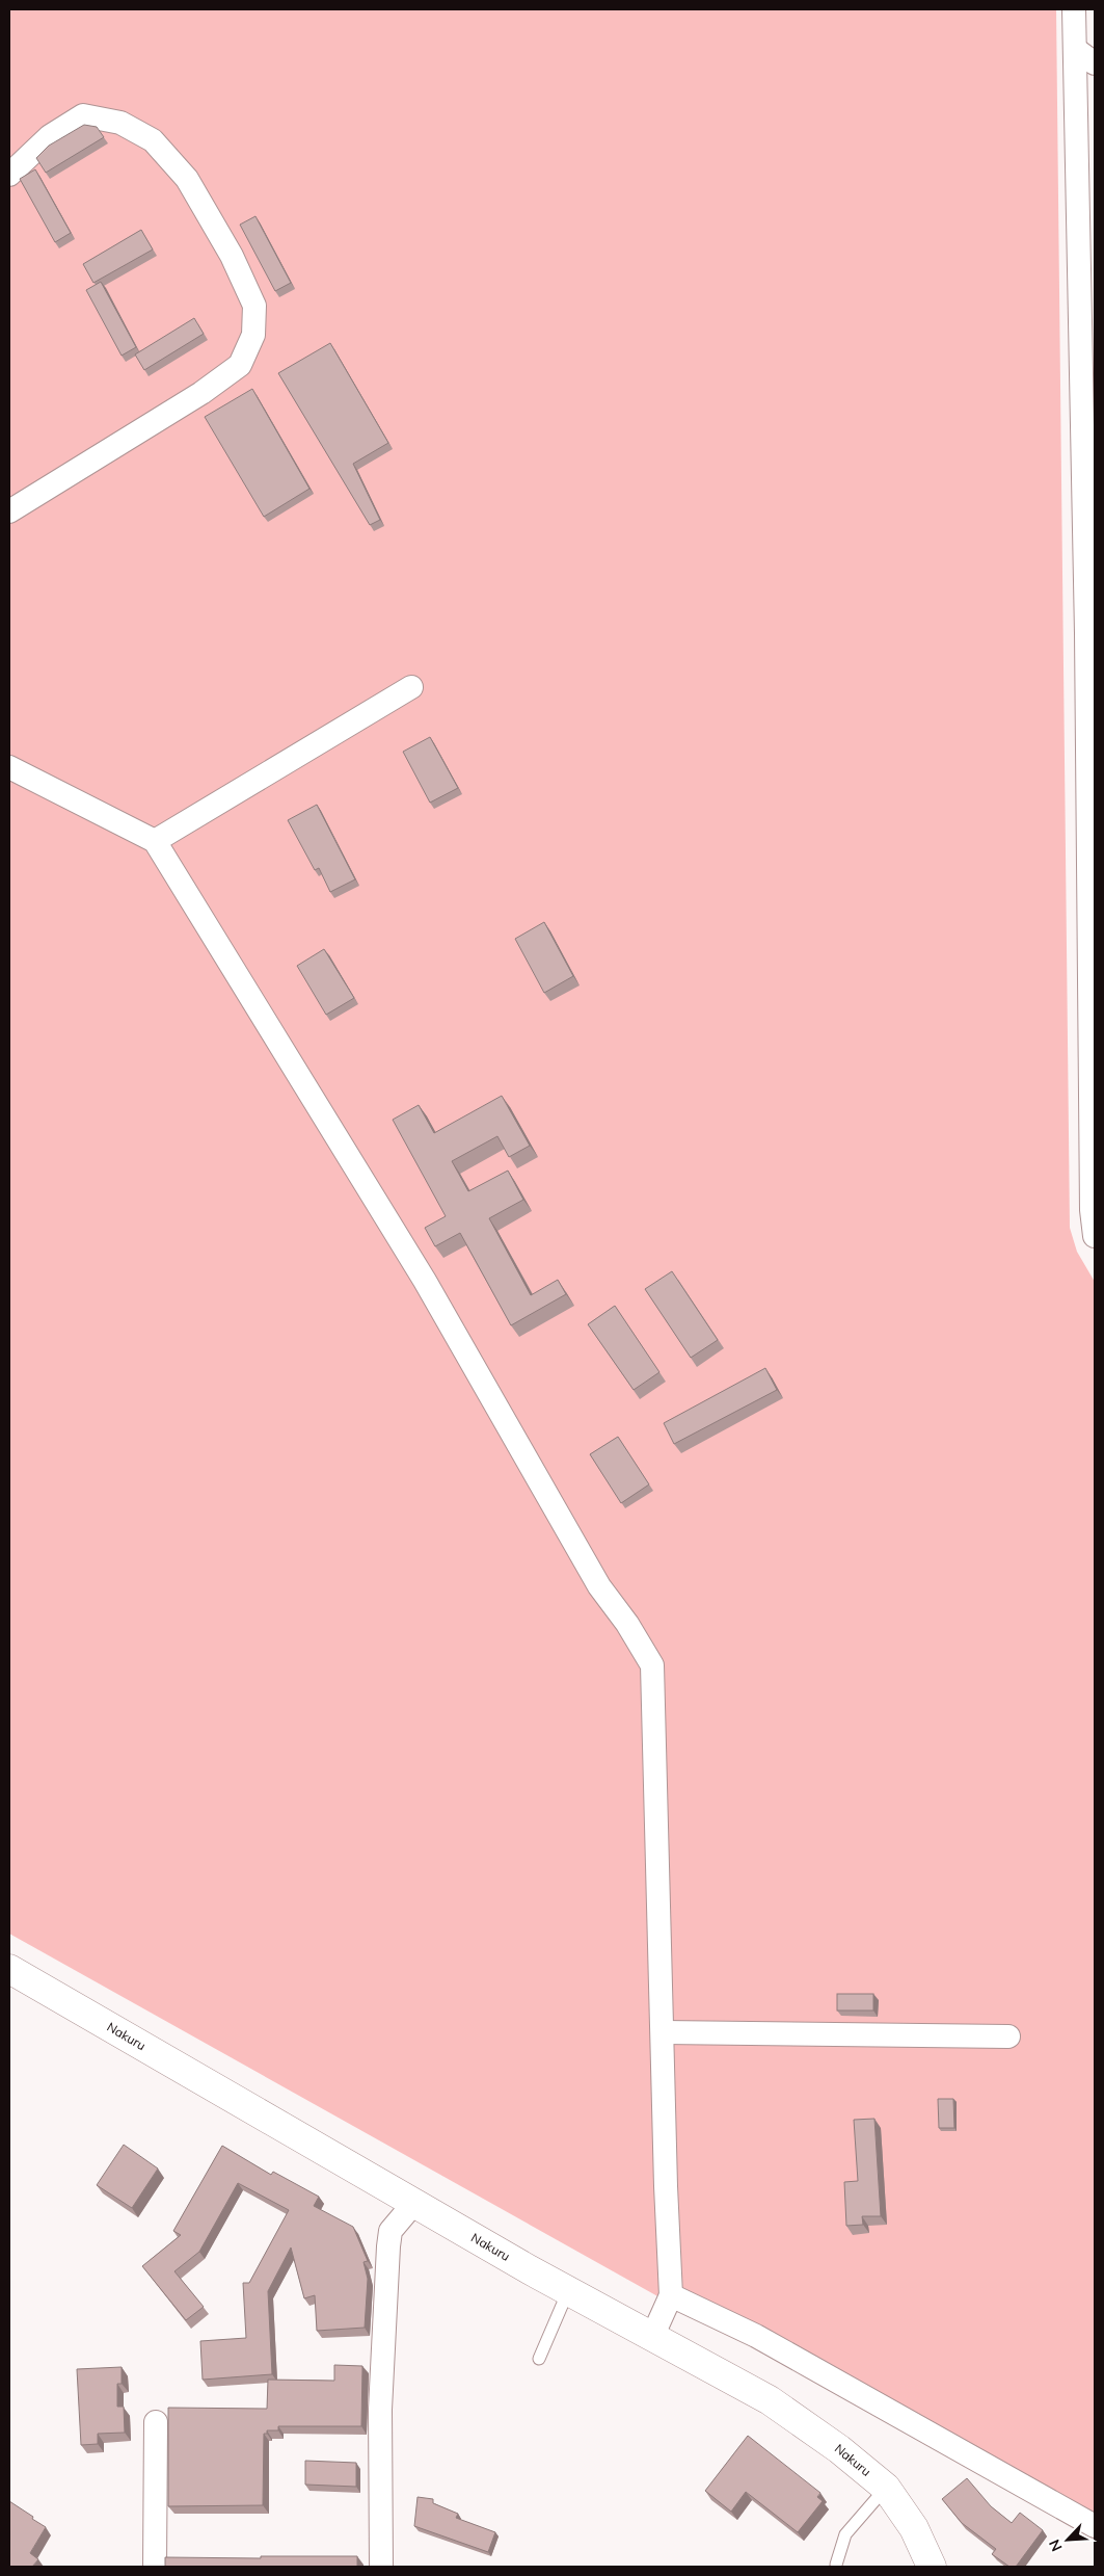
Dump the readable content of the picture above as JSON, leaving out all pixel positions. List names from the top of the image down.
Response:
{
  "streets": {
    "main road": ["Nakuru"]
  },
  "north": "bottom left"
}
